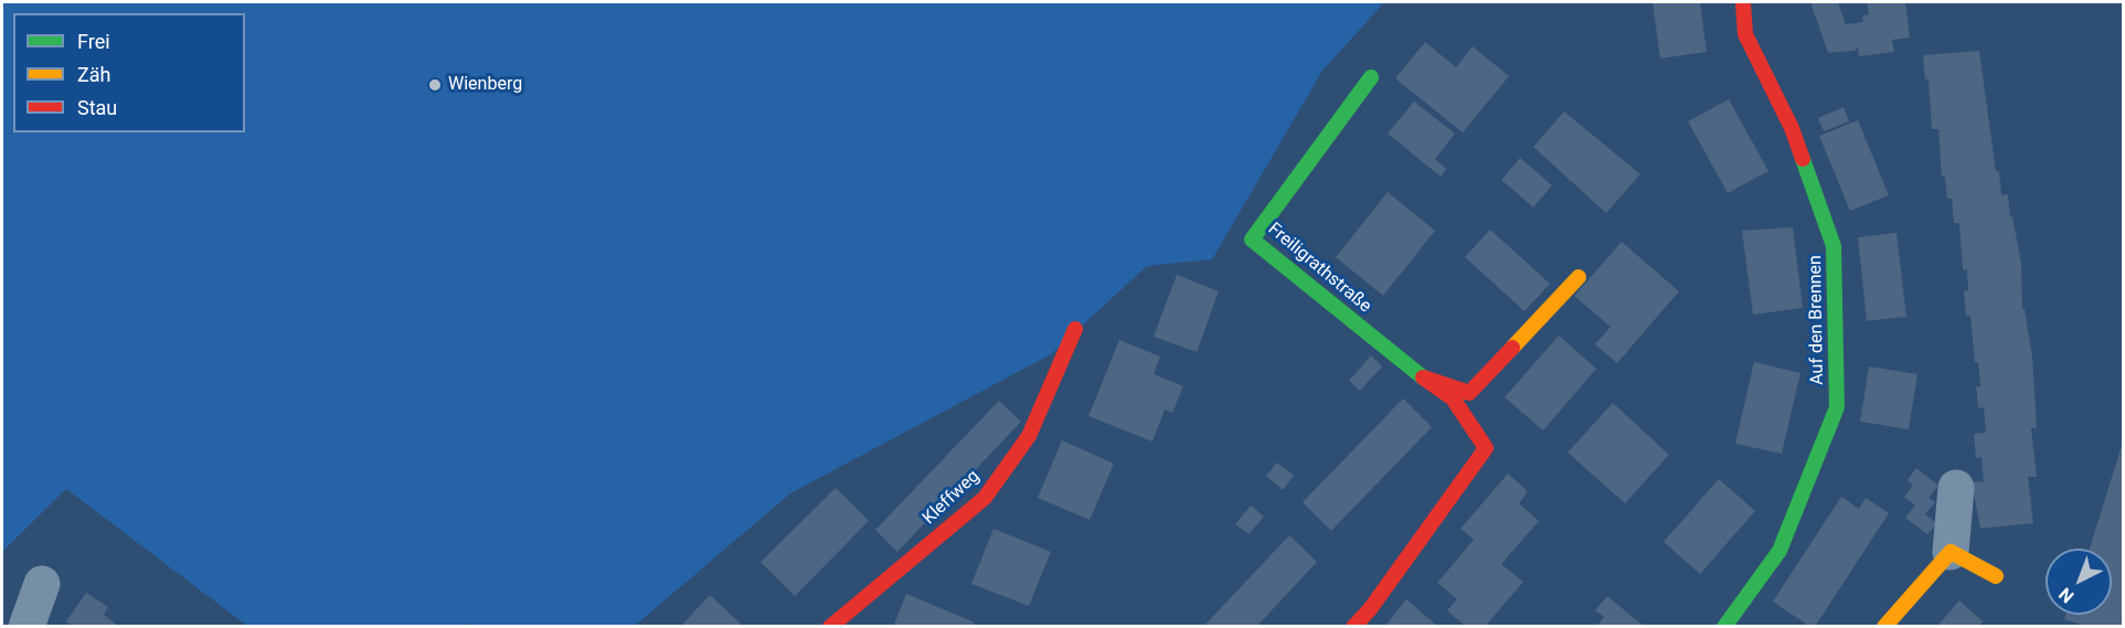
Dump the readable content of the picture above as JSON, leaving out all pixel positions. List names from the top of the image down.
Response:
{
  "streets": {
    "street": ["Freiligrathstraße", "Auf den Brennen", "Kleffweg"]
  },
  "places": ["Wienberg"],
  "legend": ["Frei", "Zäh", "Stau"],
  "north": "bottom left"
}
